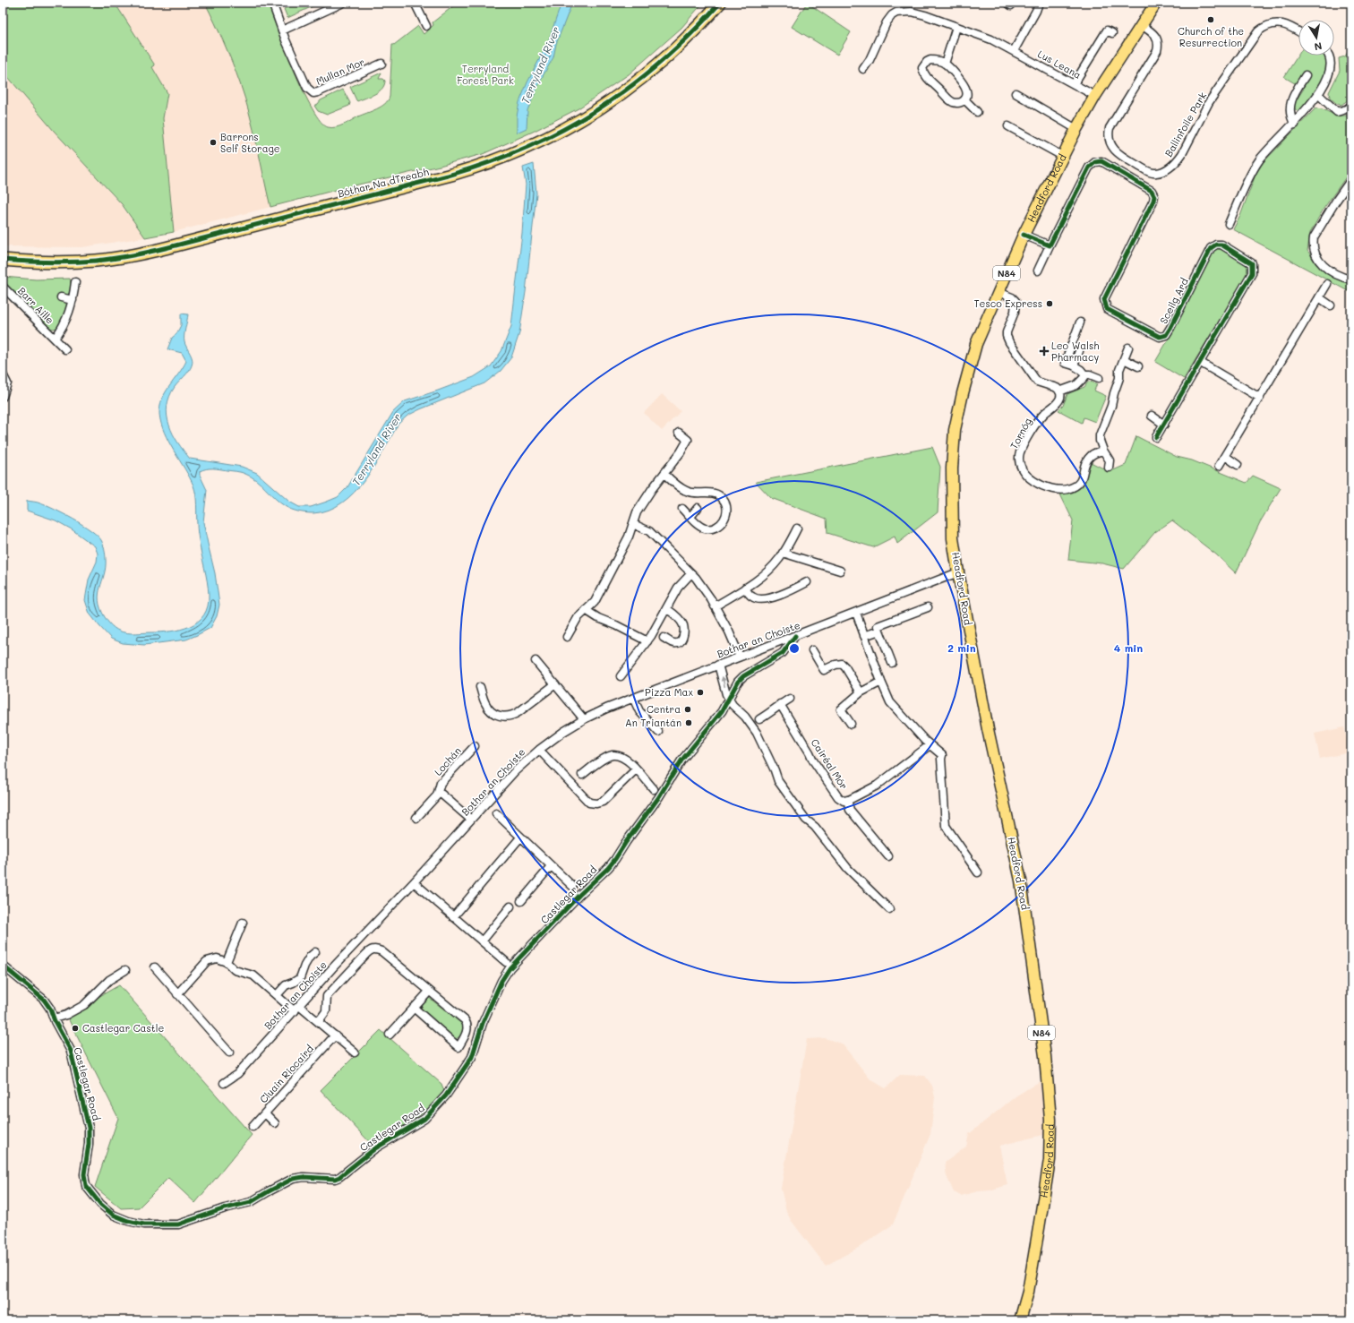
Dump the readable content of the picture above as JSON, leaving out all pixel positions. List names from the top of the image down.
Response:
{
  "streets": {
    "highway": ["Bóthar Na dTreabh"],
    "main road": ["Headford Road", "N84"],
    "street": [
      "Lus Leana",
      "Mullan Mor",
      "Ballinfoile Park",
      "Sceilg Ard",
      "Barr Aille",
      "Tornóg",
      "Bothar an Choiste",
      "Lochán",
      "Cairéal Mór",
      "Castlegar Road",
      "Cluain Riocaird"
    ]
  },
  "crossings": [
    ["Lus Leana", "Headford Road"],
    ["Ballinfoile Park", "Headford Road"],
    ["Headford Road", "Bothar an Choiste"],
    ["Bothar an Choiste", "Lochán"],
    ["Bothar an Choiste", "Castlegar Road"]
  ],
  "water": ["Terryland River"],
  "parks": ["Terryland Forest Park"],
  "places": {
    "other": [
      "Church of the Resurrection",
      "Barrons Self Storage",
      "Tesco Express",
      "Pizza Max",
      "Centra",
      "An Triantán",
      "Castlegar Castle"
    ],
    "health": ["Leo Walsh Pharmacy"]
  },
  "north": "bottom",
  "rings": ["2 min", "4 min"]
}
